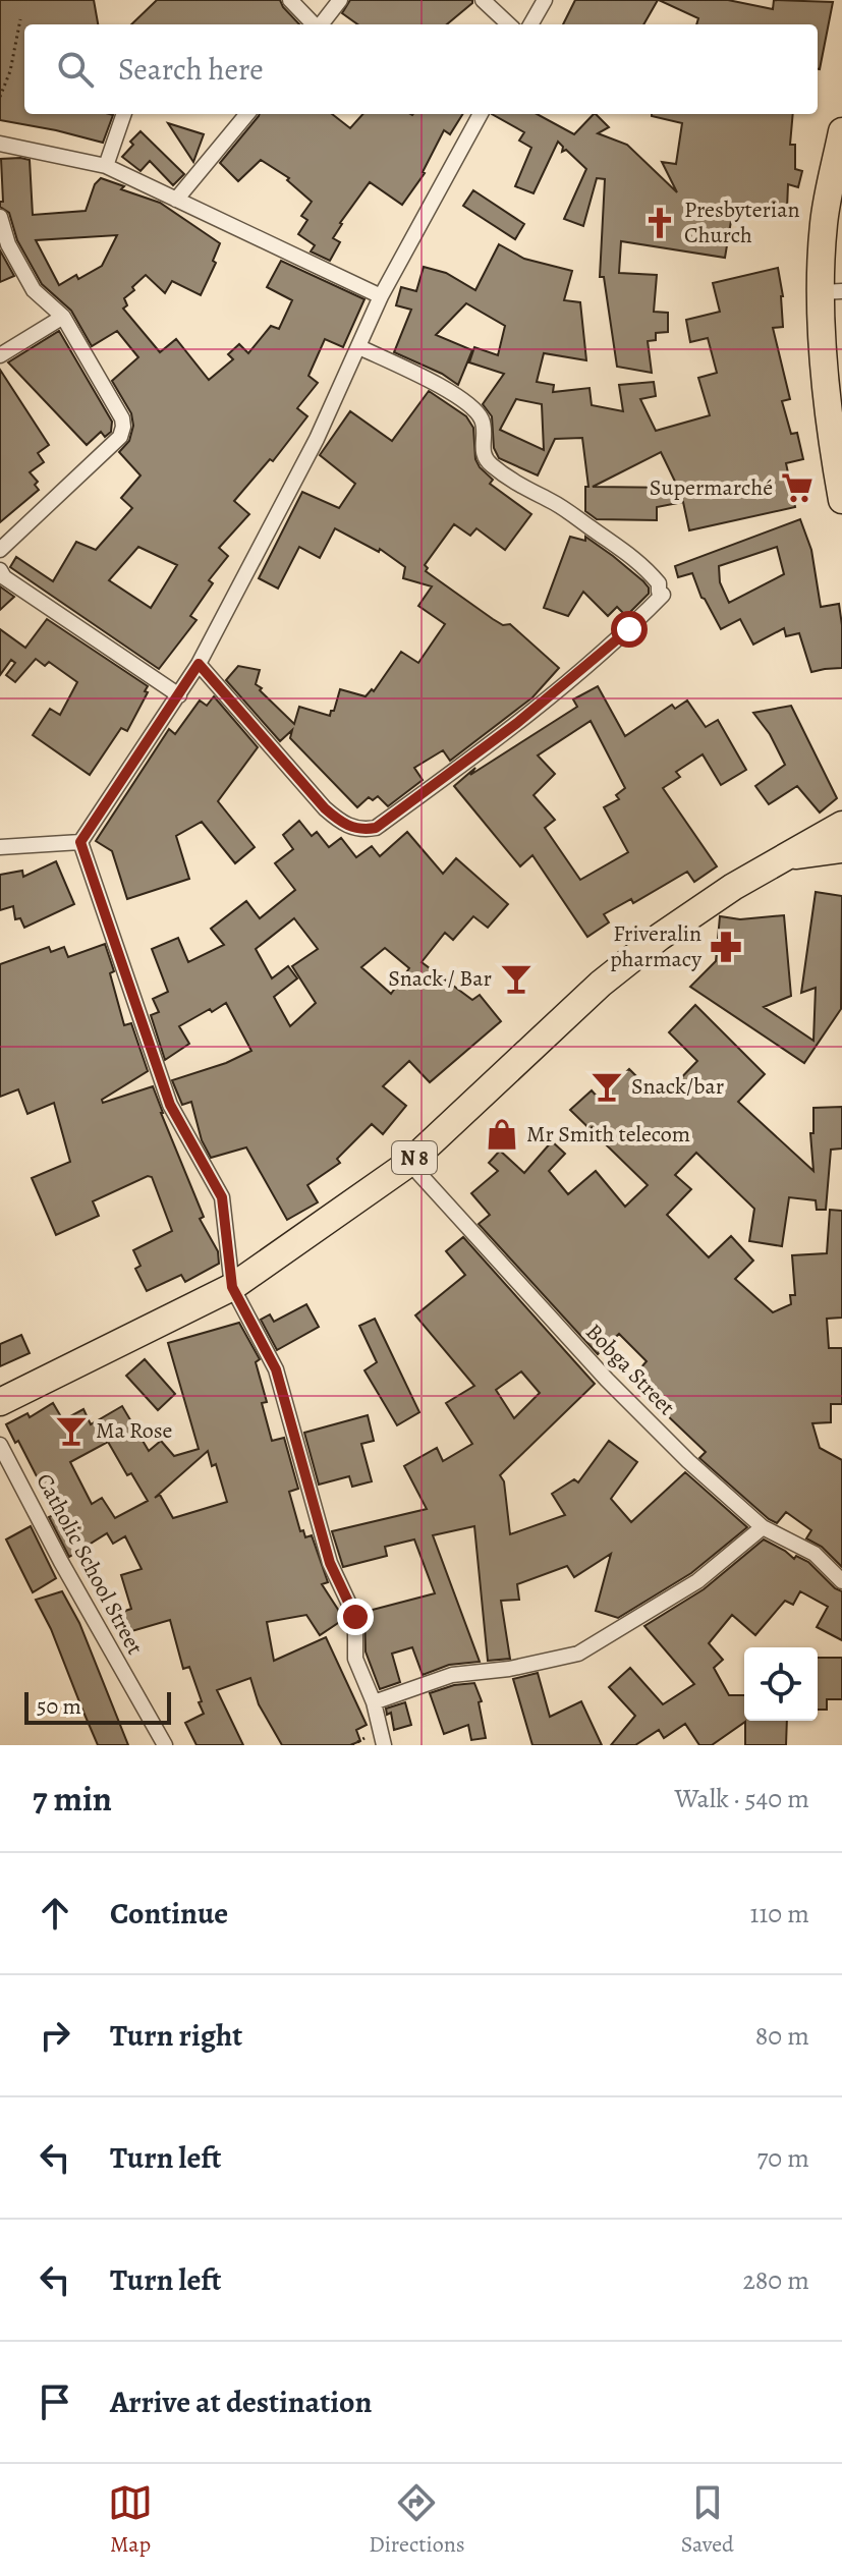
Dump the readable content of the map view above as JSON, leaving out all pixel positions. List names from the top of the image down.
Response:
{
  "streets": {
    "highway": ["N 8"],
    "street": ["Bobga Street", "Catholic School Street"]
  },
  "crossings": [
    ["N 8", "Bobga Street"]
  ],
  "places": {
    "church": ["Presbyterian Church"],
    "supermarket": ["Supermarché"],
    "pharmacy": ["Friveralin pharmacy"],
    "bar": ["Snack / Bar", "Snack/bar", "Ma Rose"],
    "shop": ["Mr Smith telecom"]
  },
  "scale_bar": "50 m",
  "page": {
    "search": "Search here",
    "scale": "50 m",
    "heading": ["7 min", "Walk · 540 m"],
    "list": [
      ["Continue", "110 m"],
      ["Turn right", "80 m"],
      ["Turn left", "70 m"],
      ["Turn left", "280 m"],
      "Arrive at destination"
    ],
    "nav": ["Map", "Directions", "Saved"]
  }
}
